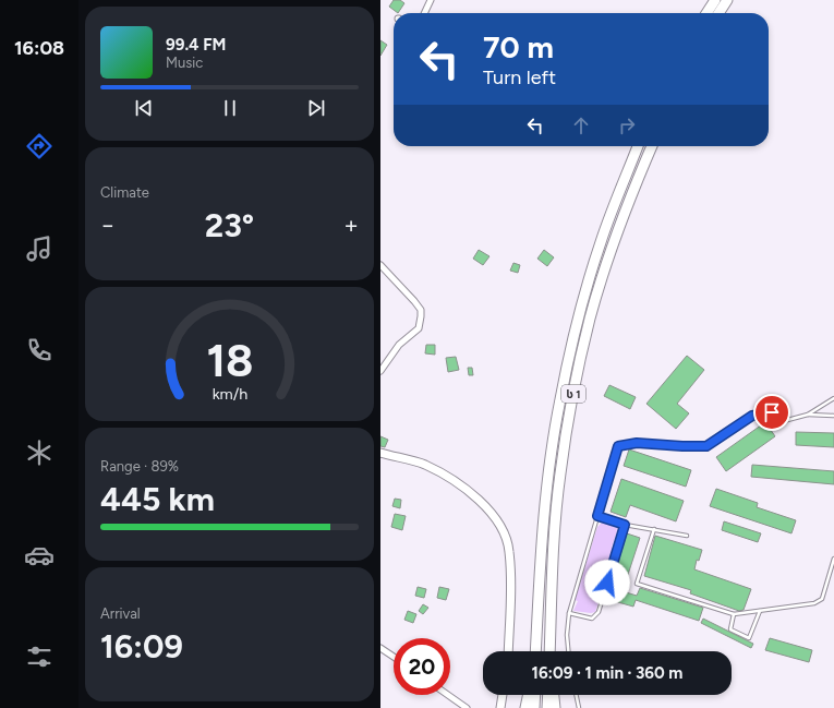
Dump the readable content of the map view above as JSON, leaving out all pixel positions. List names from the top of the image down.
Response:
{
  "streets": {
    "highway": ["ს 1"]
  },
  "page": {
    "tabs": "16:08",
    "turn": ["70 m", "Turn left"],
    "song": ["99.4 FM", "Music"],
    "tile": [
      "Climate",
      ["Range · 89%", "445 km"],
      ["Arrival", "16:09"]
    ],
    "heat": ["−", "23°", "+"],
    "limit": "20",
    "trip": "16:09 · 1 min · 360 m",
    "gauge": ["18", "km/h"]
  }
}
